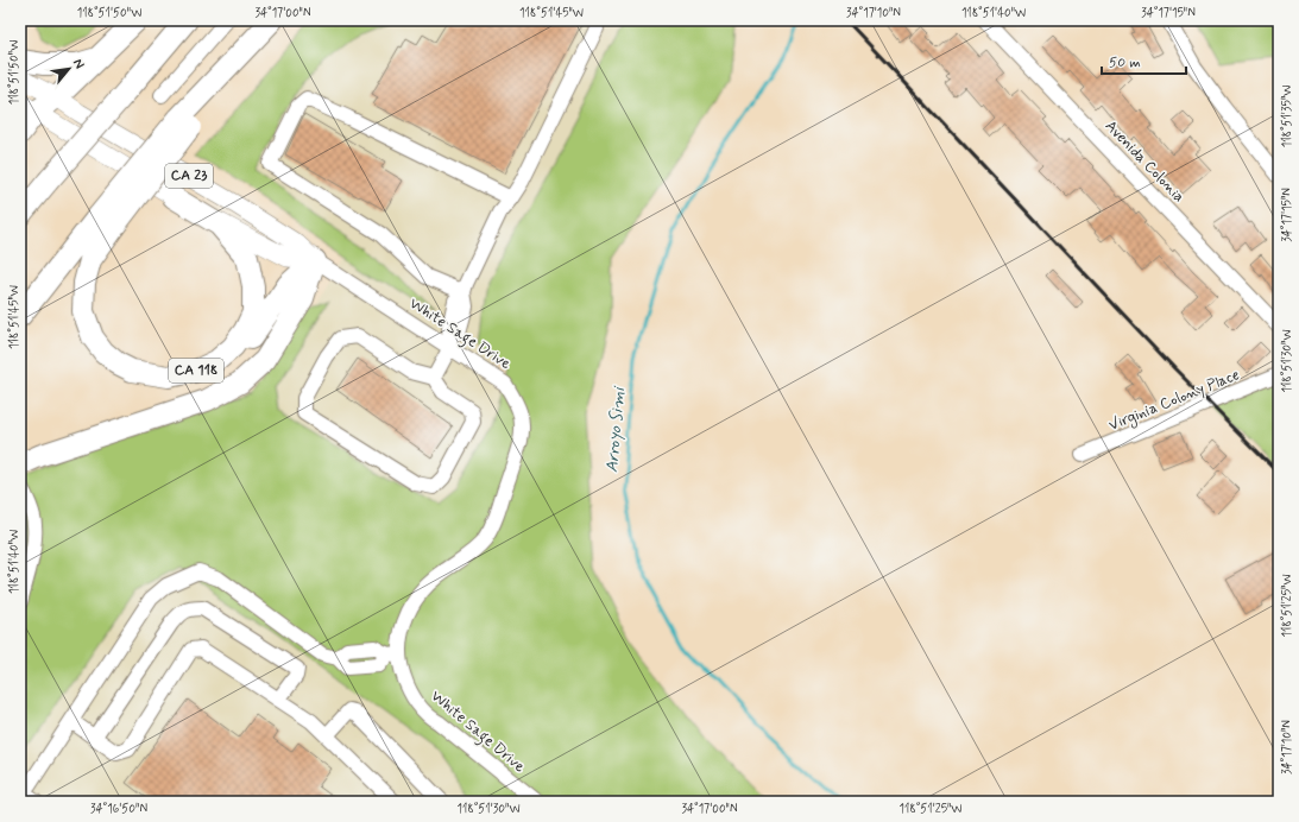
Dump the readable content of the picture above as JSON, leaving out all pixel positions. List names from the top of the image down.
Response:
{
  "streets": {
    "highway": ["CA 118"],
    "main road": ["CA 23"],
    "street": ["Avenida Colonia", "White Sage Drive", "Virginia Colony Place"]
  },
  "crossings": [
    ["CA 23", "White Sage Drive"]
  ],
  "water": ["Arroyo Simi"],
  "scale_bar": "50 m",
  "north": "top right",
  "coordinates": [
    "118°51'50\"W",
    "34°17'00\"N",
    "118°51'45\"W",
    "34°17'10\"N",
    "118°51'40\"W",
    "34°17'15\"N",
    "118°51'35\"W",
    "118°51'30\"W",
    "118°51'25\"W",
    "34°16'50\"N"
  ]
}
